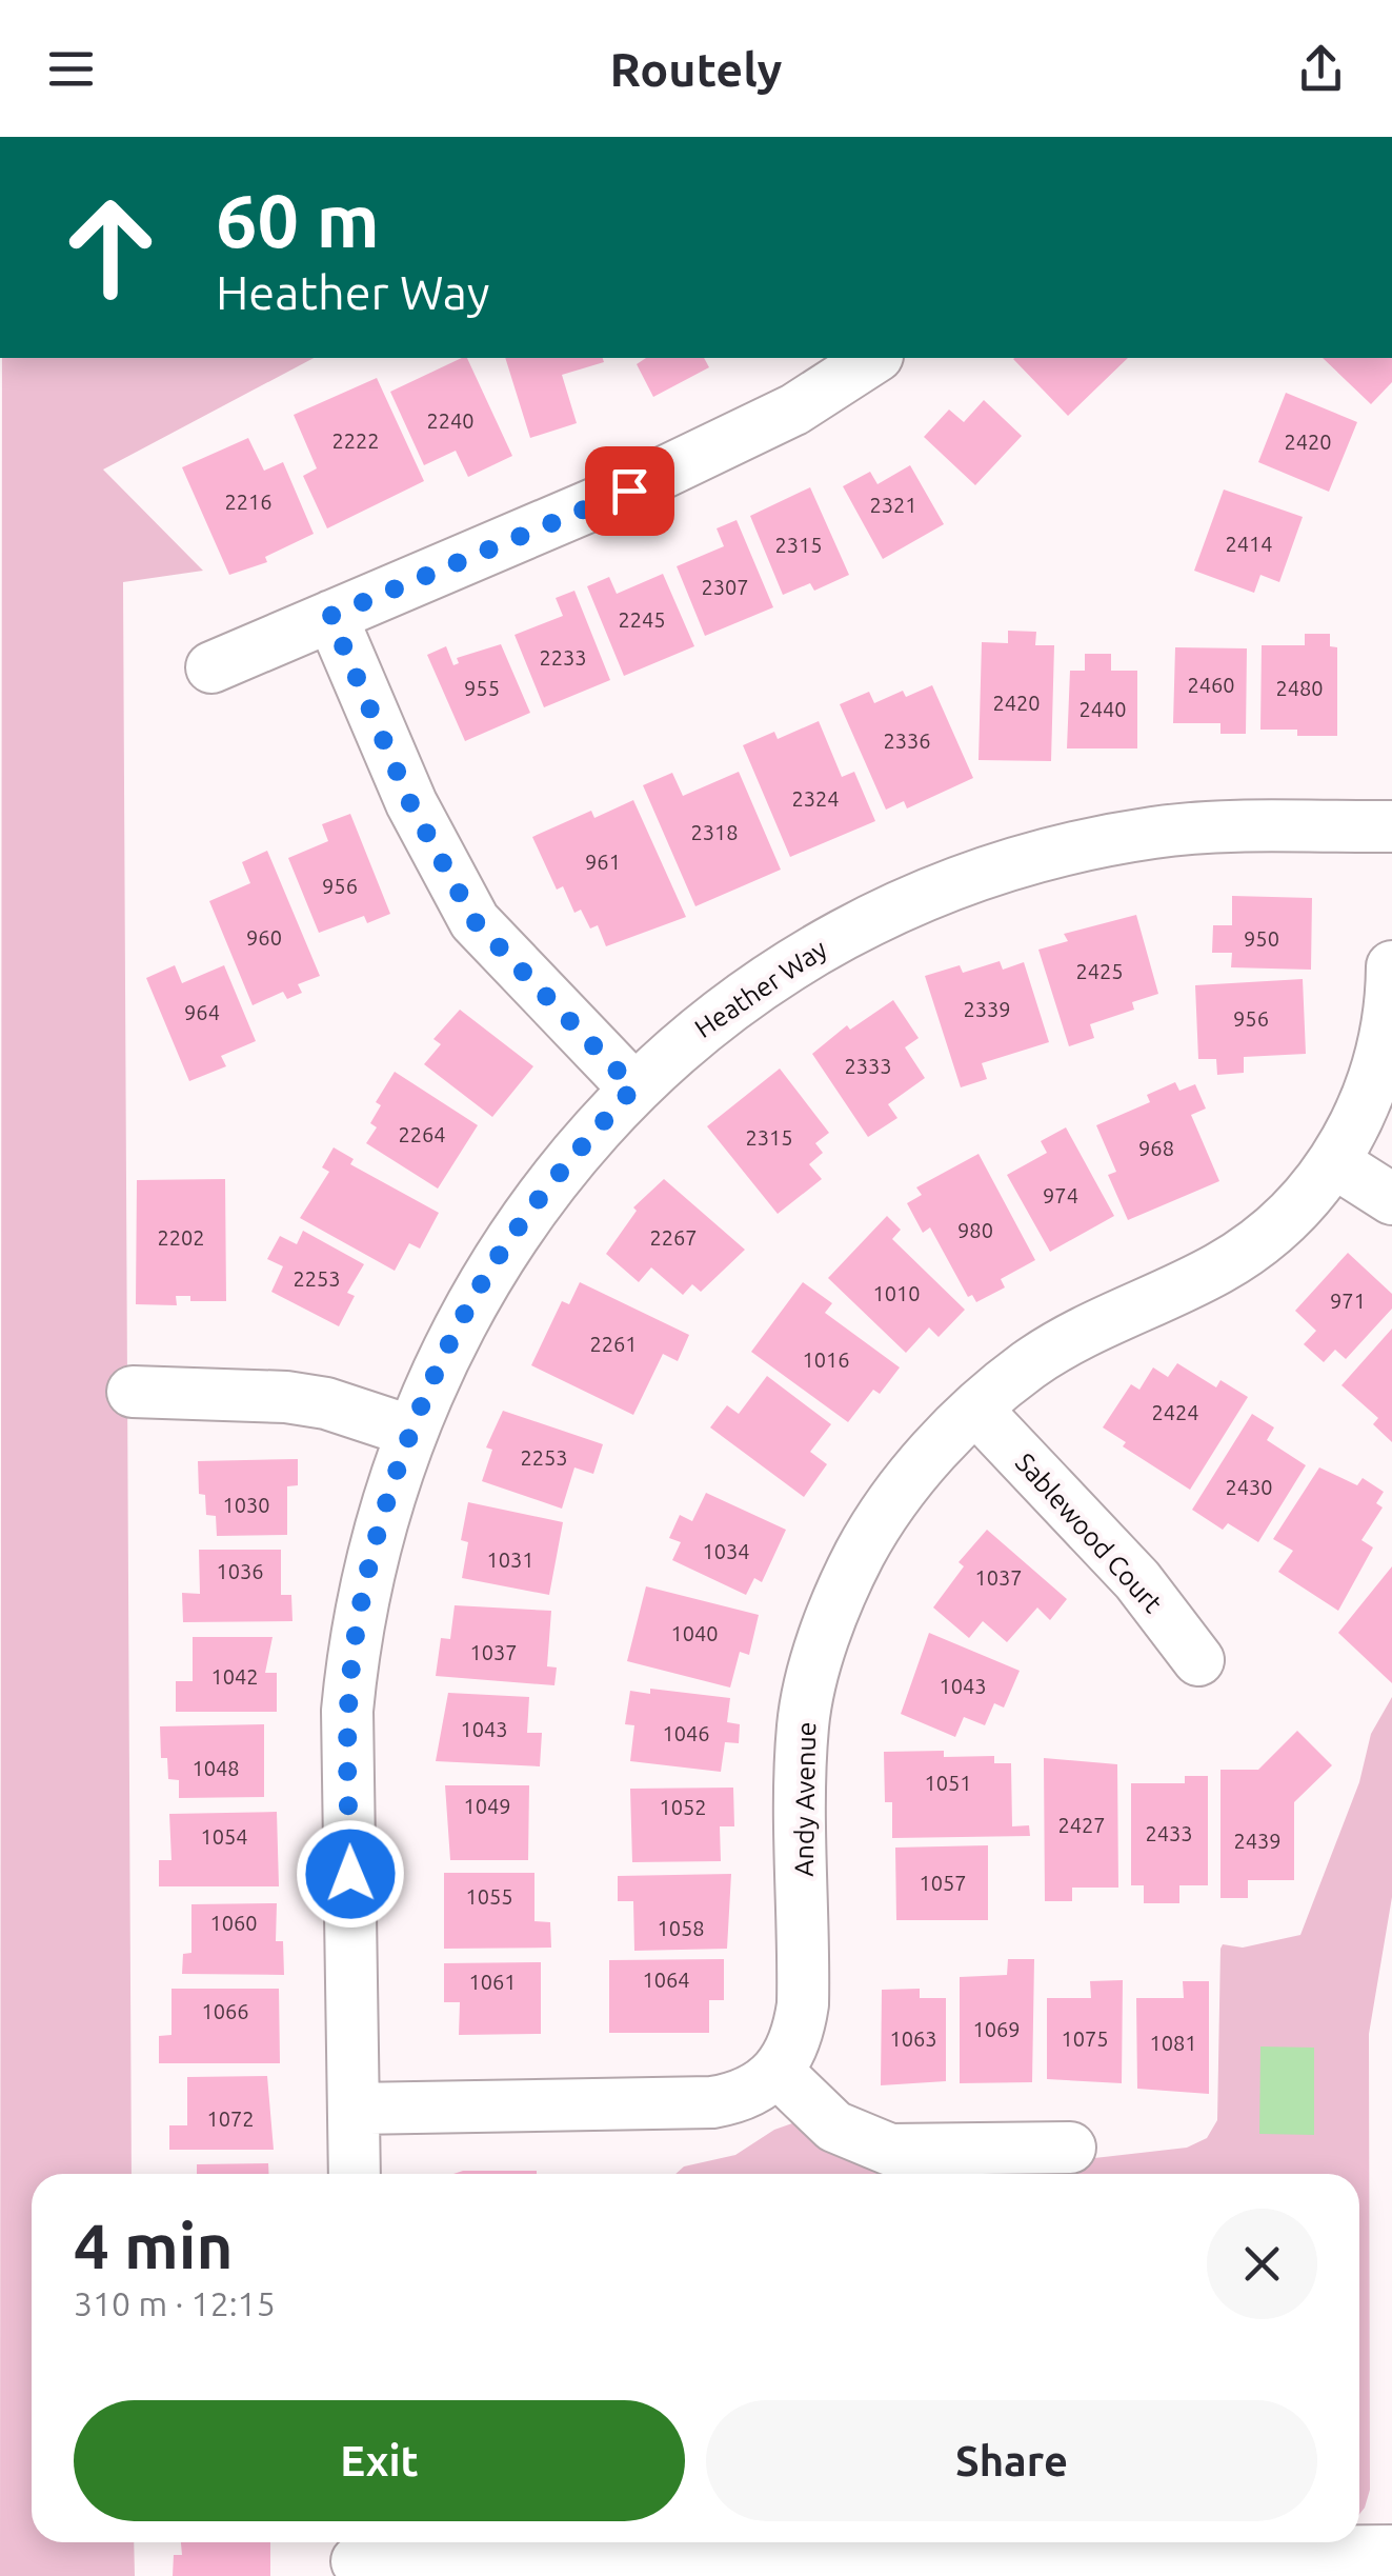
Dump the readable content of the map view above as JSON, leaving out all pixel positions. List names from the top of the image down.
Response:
{
  "streets": {
    "street": ["Heather Way", "Sablewood Court", "Andy Avenue"]
  },
  "crossings": [
    ["Sablewood Court", "Andy Avenue"]
  ],
  "house_numbers": [
    "2240",
    "2222",
    "2420",
    "2216",
    "2321",
    "2414",
    "2315",
    "2307",
    "2245",
    "2233",
    "2460",
    "955",
    "2480",
    "2420",
    "2440",
    "2336",
    "2324",
    "2318",
    "961",
    "956",
    "960",
    "950",
    "2425",
    "2339",
    "964",
    "956",
    "2333",
    "2264",
    "2315",
    "968",
    "974",
    "980",
    "2202",
    "2267",
    "2253",
    "1010",
    "971",
    "2261",
    "1016",
    "2424",
    "2253",
    "2430",
    "1030",
    "1034",
    "1031",
    "1036",
    "1037",
    "1040",
    "1037",
    "1042",
    "1043",
    "1043",
    "1046",
    "1048",
    "1051",
    "1049",
    "1052",
    "2427",
    "2433",
    "1054",
    "2439",
    "1057",
    "1055",
    "1060",
    "1058",
    "1064",
    "1061",
    "1066",
    "1069",
    "1063",
    "1075",
    "1081",
    "1072"
  ],
  "page": {
    "header": "Routely",
    "turn": ["60 m", "Heather Way"],
    "heading": ["4 min", "310 m · 12:15"],
    "buttons": ["Exit", "Share"]
  }
}
